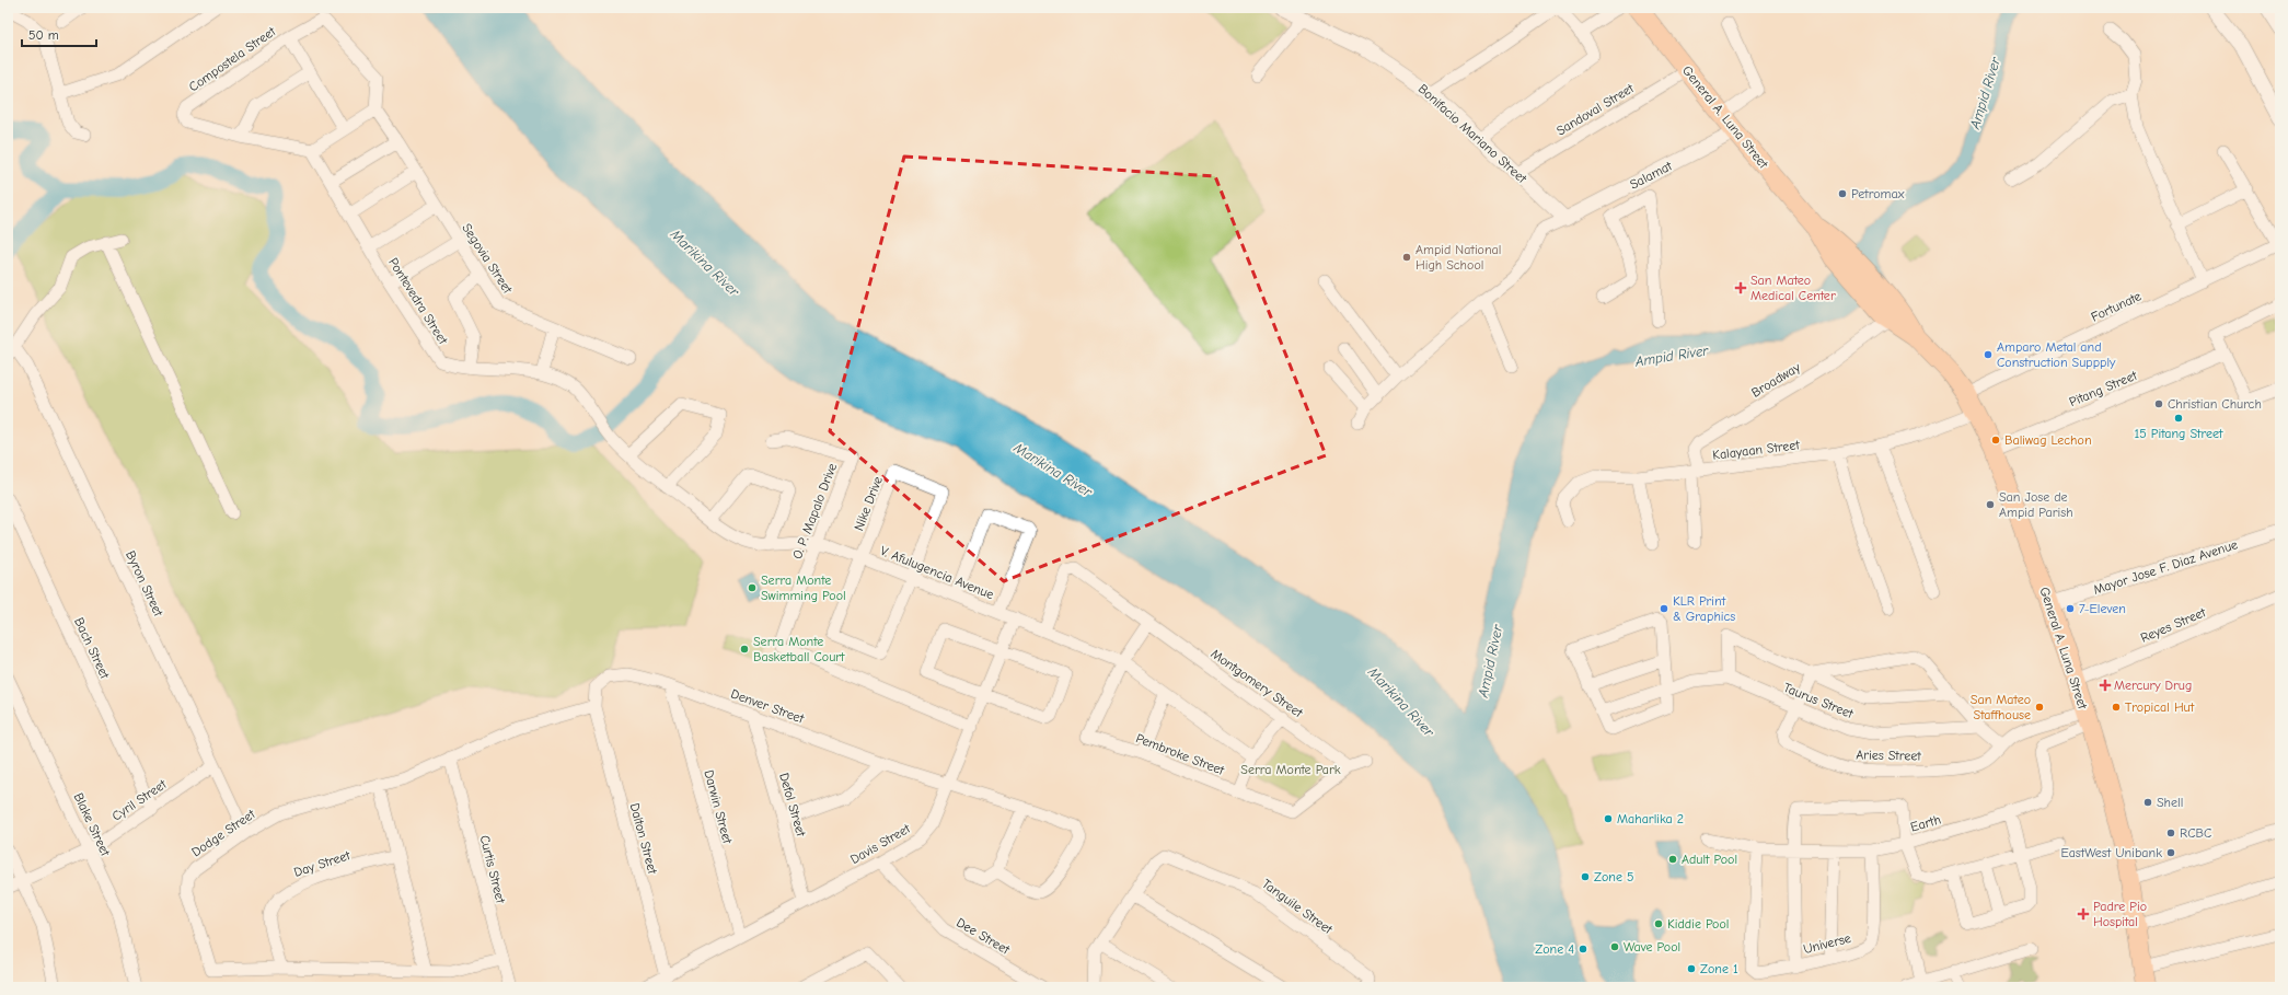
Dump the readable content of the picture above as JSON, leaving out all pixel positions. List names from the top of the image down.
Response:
{
  "streets": {
    "main road": ["General A. Luna Street"],
    "street": [
      "Compostela Street",
      "Sandoval Street",
      "Bonifacio Mariano Street",
      "Salamat",
      "Segovia Street",
      "Pontevedra Street",
      "Fortunate",
      "Broadway",
      "Pitang Street",
      "Kalayaan Street",
      "Nike Drive",
      "O. P. Mapalo Drive",
      "Mayor Jose F. Diaz Avenue",
      "V. Afulugencia Avenue",
      "Byron Street",
      "Reyes Street",
      "Bach Street",
      "Montgomery Street",
      "Taurus Street",
      "Denver Street",
      "Pembroke Street",
      "Aries Street",
      "Cyril Street",
      "Defol Street",
      "Darwin Street",
      "Earth",
      "Blake Street",
      "Dodge Street",
      "Dalton Street",
      "Davis Street",
      "Day Street",
      "Curtis Street",
      "Tanguile Street",
      "Dee Street",
      "Universe"
    ]
  },
  "crossings": [
    ["Compostela Street", "Segovia Street"],
    ["Compostela Street", "Pontevedra Street"],
    ["Sandoval Street", "General A. Luna Street"],
    ["Sandoval Street", "Bonifacio Mariano Street"],
    ["General A. Luna Street", "Salamat"],
    ["General A. Luna Street", "Fortunate"],
    ["General A. Luna Street", "Broadway"],
    ["General A. Luna Street", "Pitang Street"],
    ["General A. Luna Street", "Kalayaan Street"],
    ["General A. Luna Street", "Mayor Jose F. Diaz Avenue"],
    ["General A. Luna Street", "Reyes Street"],
    ["General A. Luna Street", "Earth"],
    ["Bonifacio Mariano Street", "Salamat"],
    ["Pontevedra Street", "V. Afulugencia Avenue"],
    ["Broadway", "Kalayaan Street"],
    ["Nike Drive", "V. Afulugencia Avenue"],
    ["O. P. Mapalo Drive", "V. Afulugencia Avenue"],
    ["O. P. Mapalo Drive", "Davis Street"],
    ["V. Afulugencia Avenue", "Montgomery Street"],
    ["V. Afulugencia Avenue", "Pembroke Street"],
    ["V. Afulugencia Avenue", "Davis Street"],
    ["Byron Street", "Cyril Street"],
    ["Byron Street", "Dodge Street"],
    ["Bach Street", "Cyril Street"],
    ["Montgomery Street", "Pembroke Street"],
    ["Taurus Street", "Aries Street"],
    ["Denver Street", "Defol Street"],
    ["Denver Street", "Darwin Street"],
    ["Denver Street", "Dodge Street"],
    ["Denver Street", "Dalton Street"],
    ["Denver Street", "Davis Street"],
    ["Cyril Street", "Blake Street"],
    ["Defol Street", "Davis Street"],
    ["Darwin Street", "Davis Street"],
    ["Earth", "Universe"],
    ["Dodge Street", "Dalton Street"],
    ["Dodge Street", "Day Street"],
    ["Dodge Street", "Curtis Street"],
    ["Dalton Street", "Davis Street"],
    ["Davis Street", "Dee Street"]
  ],
  "water": ["Ampid River", "Marikina River"],
  "parks": ["Serra Monte Park"],
  "places": {
    "other": [
      "Petromax",
      "Ampid National High School",
      "Amparo Metal and Construction Suppply",
      "Christian Church",
      "15 Pitang Street",
      "Baliwag Lechon",
      "San Jose de Ampid Parish",
      "Serra Monte Swimming Pool",
      "KLR Print & Graphics",
      "7-Eleven",
      "Serra Monte Basketball Court",
      "San Mateo Staffhouse",
      "Tropical Hut",
      "Shell",
      "Maharlika 2",
      "RCBC",
      "EastWest Unibank",
      "Adult Pool",
      "Zone 5",
      "Kiddie Pool",
      "Wave Pool",
      "Zone 4",
      "Zone 1"
    ],
    "health": ["San Mateo Medical Center", "Mercury Drug", "Padre Pio Hospital"]
  },
  "scale_bar": "50 m"
}
